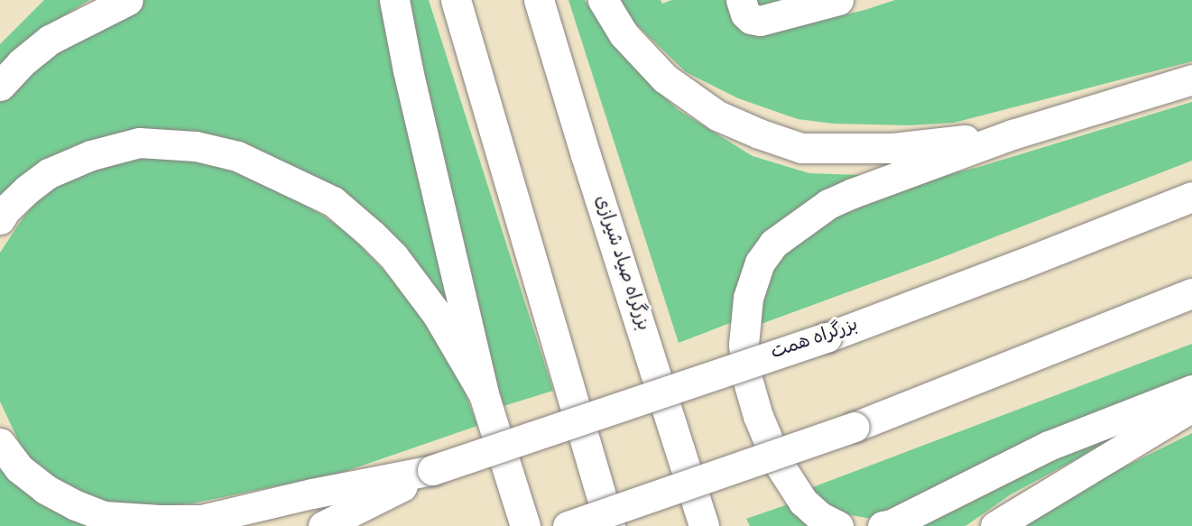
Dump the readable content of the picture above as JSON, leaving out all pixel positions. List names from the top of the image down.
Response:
{
  "streets": {
    "main road": ["بزرگراه صیاد شیرازی", "بزرگراه همت"]
  }
}
